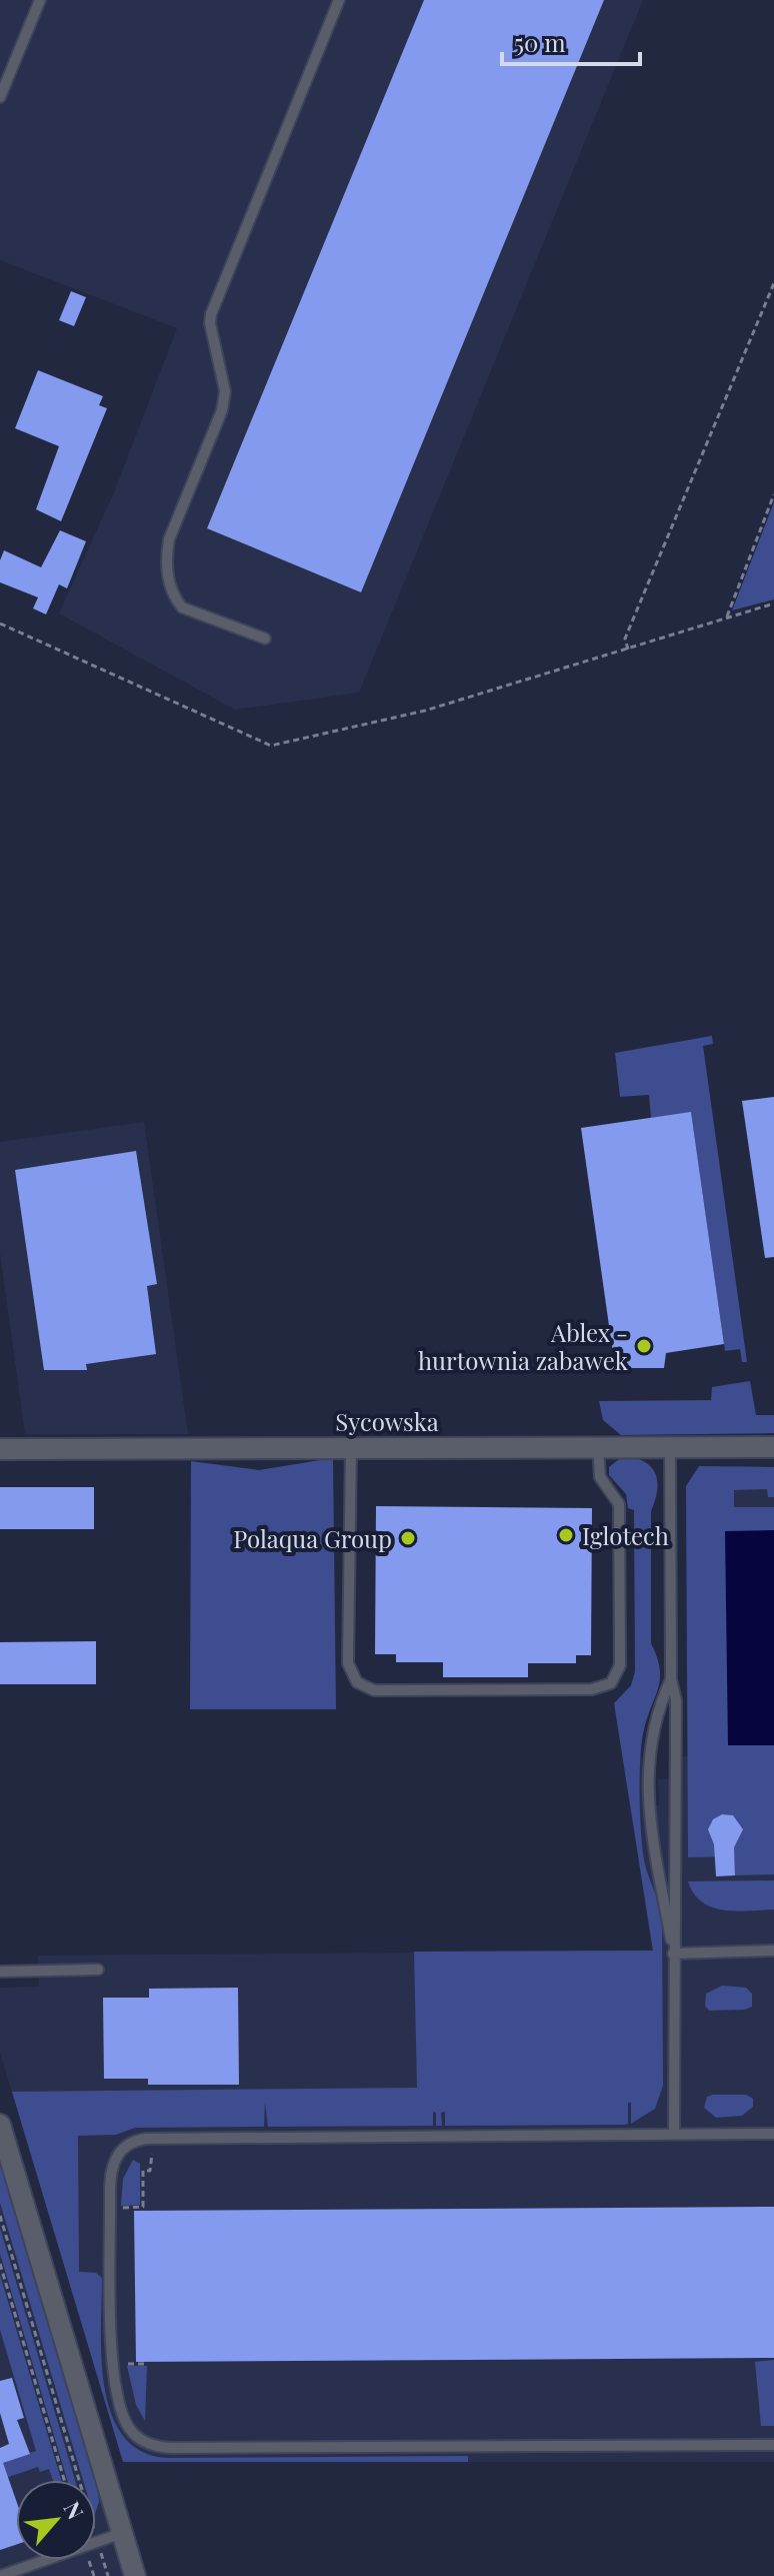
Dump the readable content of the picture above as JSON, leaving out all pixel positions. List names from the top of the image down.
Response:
{
  "streets": {
    "street": ["Sycowska"]
  },
  "places": ["Ablex - hurtownia zabawek", "Iglotech", "Polaqua Group"],
  "scale_bar": "50 m",
  "north": "top right"
}
